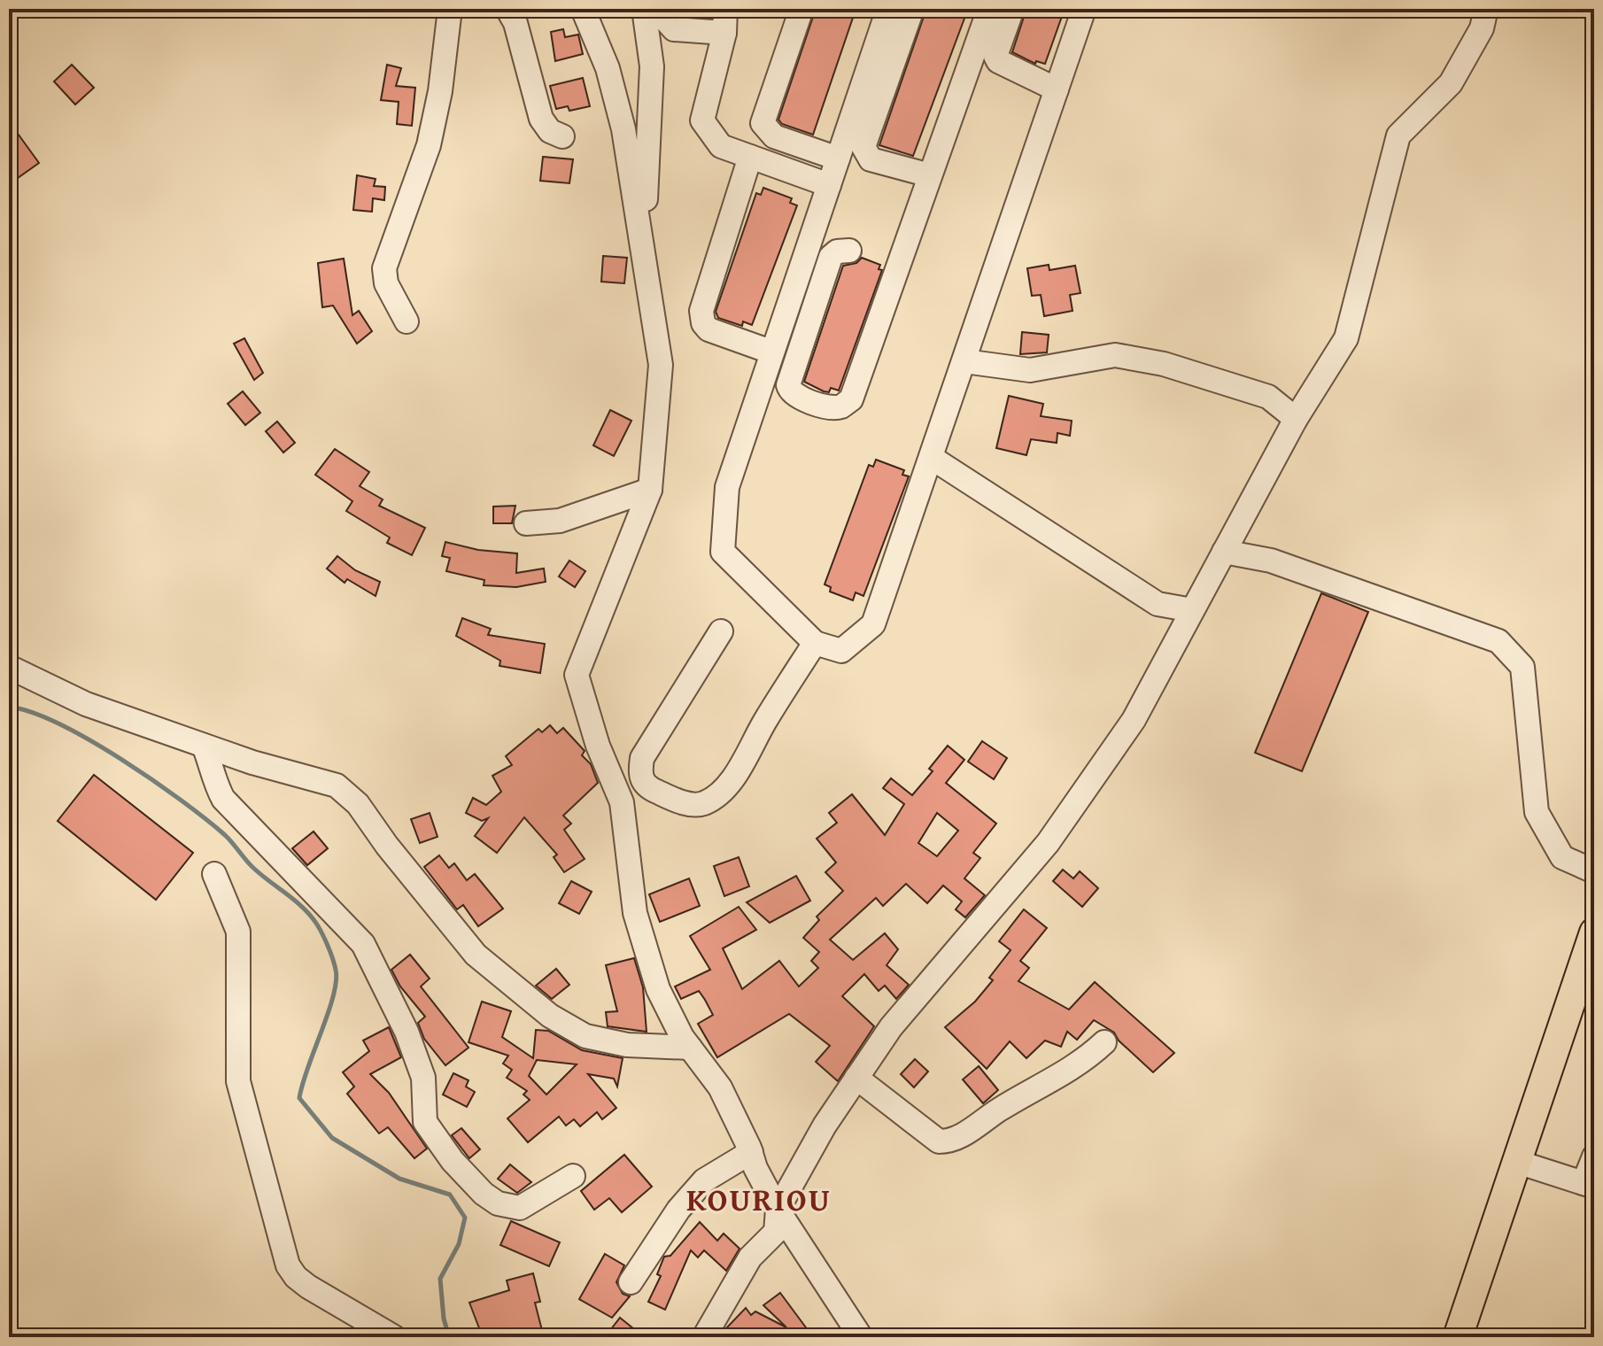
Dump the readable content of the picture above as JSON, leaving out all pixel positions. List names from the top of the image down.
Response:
{
  "districts": ["KOURIOU"]
}
